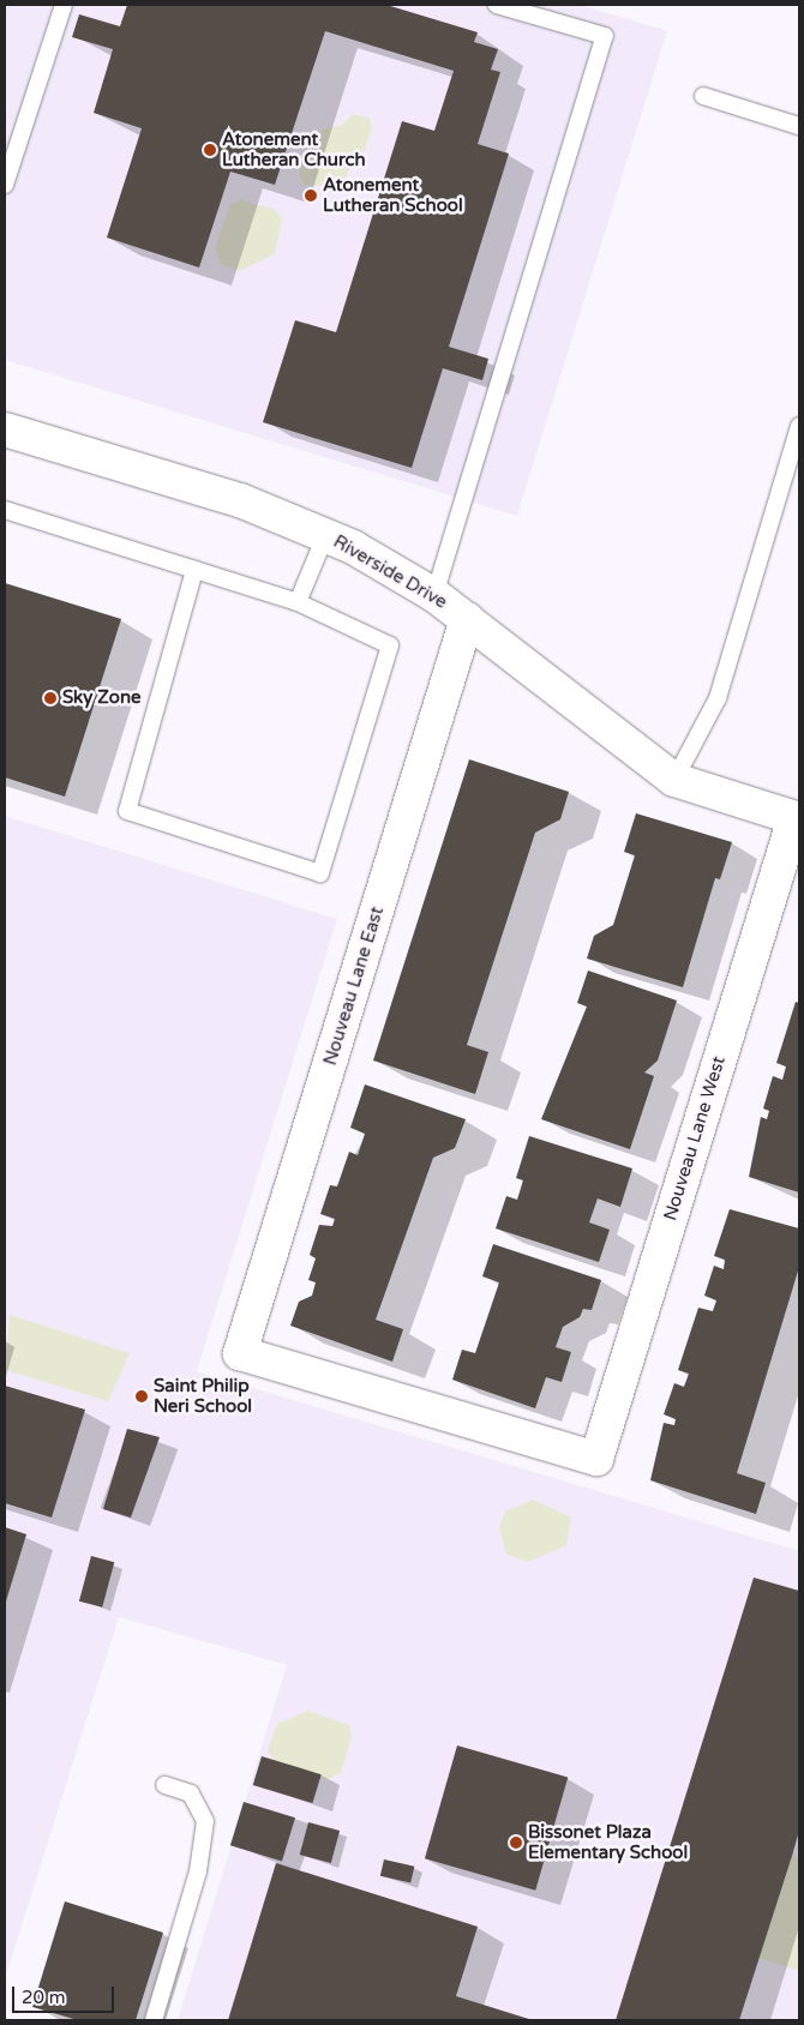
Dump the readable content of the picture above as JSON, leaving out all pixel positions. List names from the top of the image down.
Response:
{
  "streets": {
    "street": ["Riverside Drive", "Nouveau Lane East", "Nouveau Lane West"]
  },
  "crossings": [
    ["Riverside Drive", "Nouveau Lane East"],
    ["Riverside Drive", "Nouveau Lane West"],
    ["Nouveau Lane East", "Nouveau Lane West"]
  ],
  "places": [
    "Atonement Lutheran Church",
    "Atonement Lutheran School",
    "Sky Zone",
    "Saint Philip Neri School",
    "Bissonet Plaza Elementary School"
  ],
  "scale_bar": "20 m"
}
